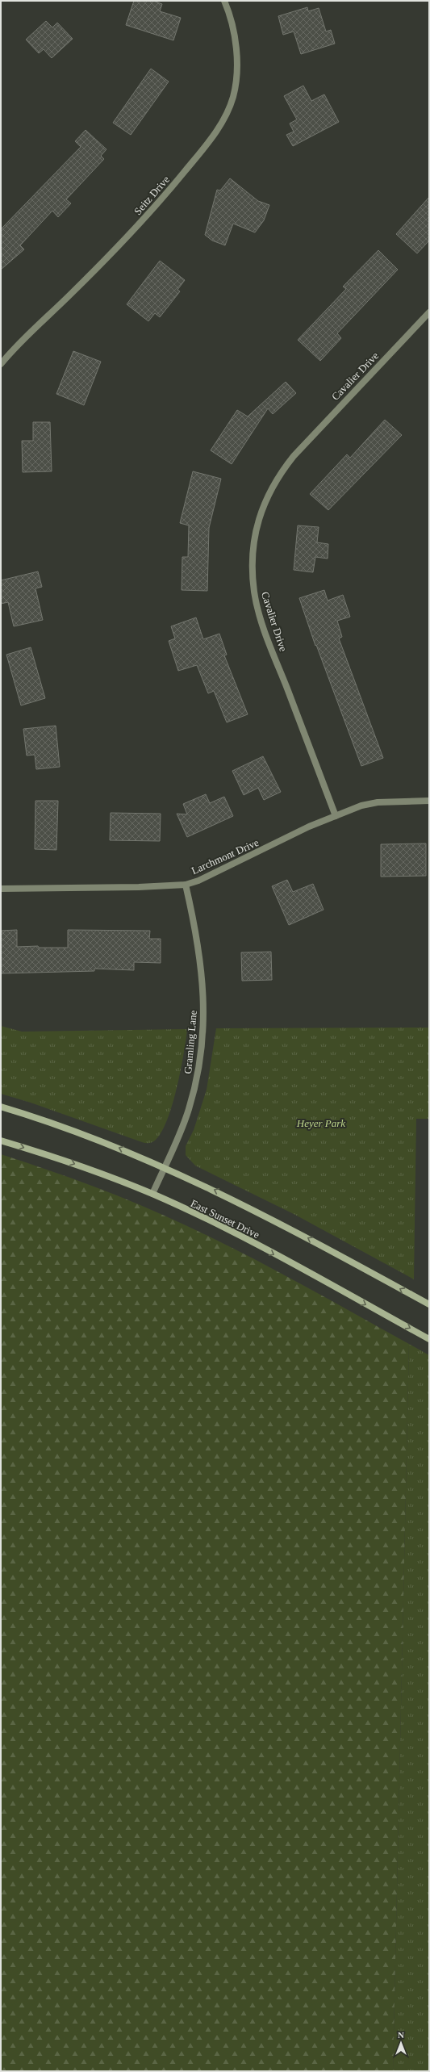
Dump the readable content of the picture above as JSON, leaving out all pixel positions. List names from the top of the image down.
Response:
{
  "streets": {
    "main road": ["East Sunset Drive"],
    "street": [
      "Seitz Drive",
      "Cavalier Drive",
      "Larchmont Drive",
      "Gramling Lane"
    ]
  },
  "crossings": [
    ["Cavalier Drive", "Larchmont Drive"],
    ["Larchmont Drive", "Gramling Lane"],
    ["Gramling Lane", "East Sunset Drive"]
  ],
  "parks": ["Heyer Park"],
  "north": "top"
}
